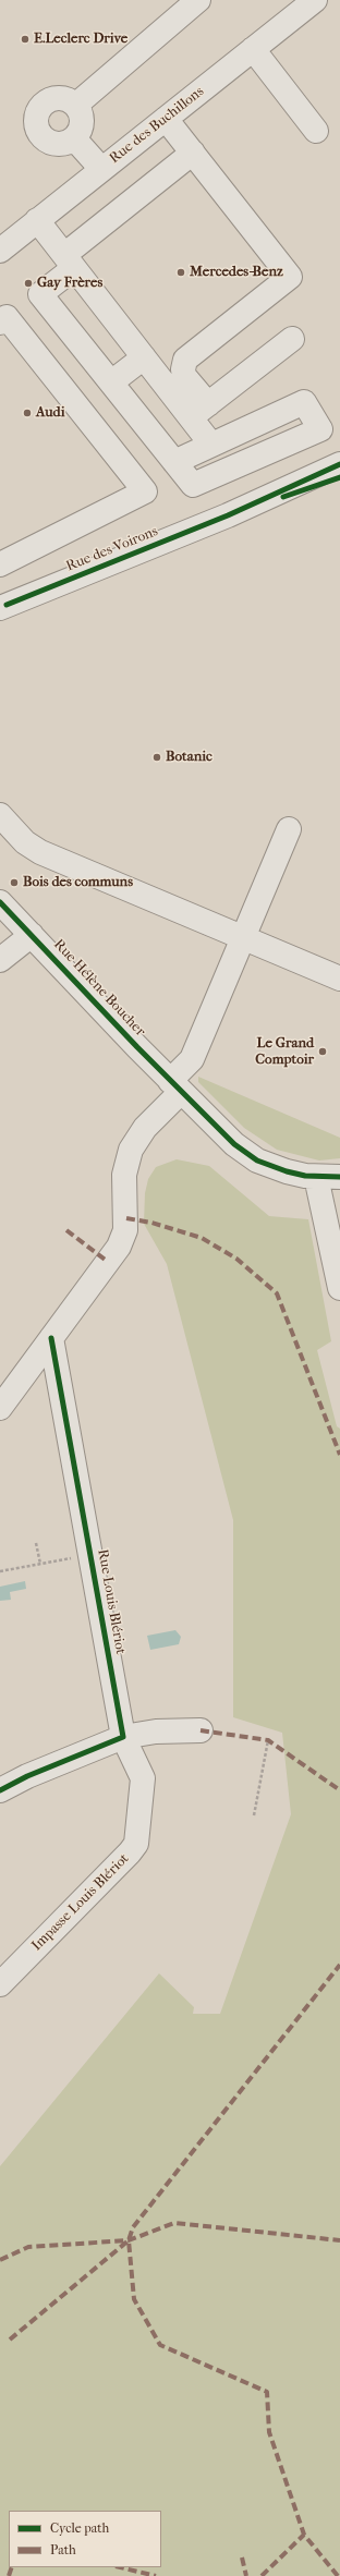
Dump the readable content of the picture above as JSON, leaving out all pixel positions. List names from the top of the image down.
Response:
{
  "streets": {
    "street": [
      "Rue des Buchillons",
      "Rue des Voirons",
      "Rue Hélène Boucher",
      "Rue Louis Blériot",
      "Impasse Louis Blériot"
    ]
  },
  "crossings": [
    ["Rue Louis Blériot", "Impasse Louis Blériot"]
  ],
  "places": [
    "E.Leclerc Drive",
    "Mercedes-Benz",
    "Gay Frères",
    "Audi",
    "Botanic",
    "Bois des communs",
    "Le Grand Comptoir"
  ],
  "legend": ["Cycle path", "Path"]
}
